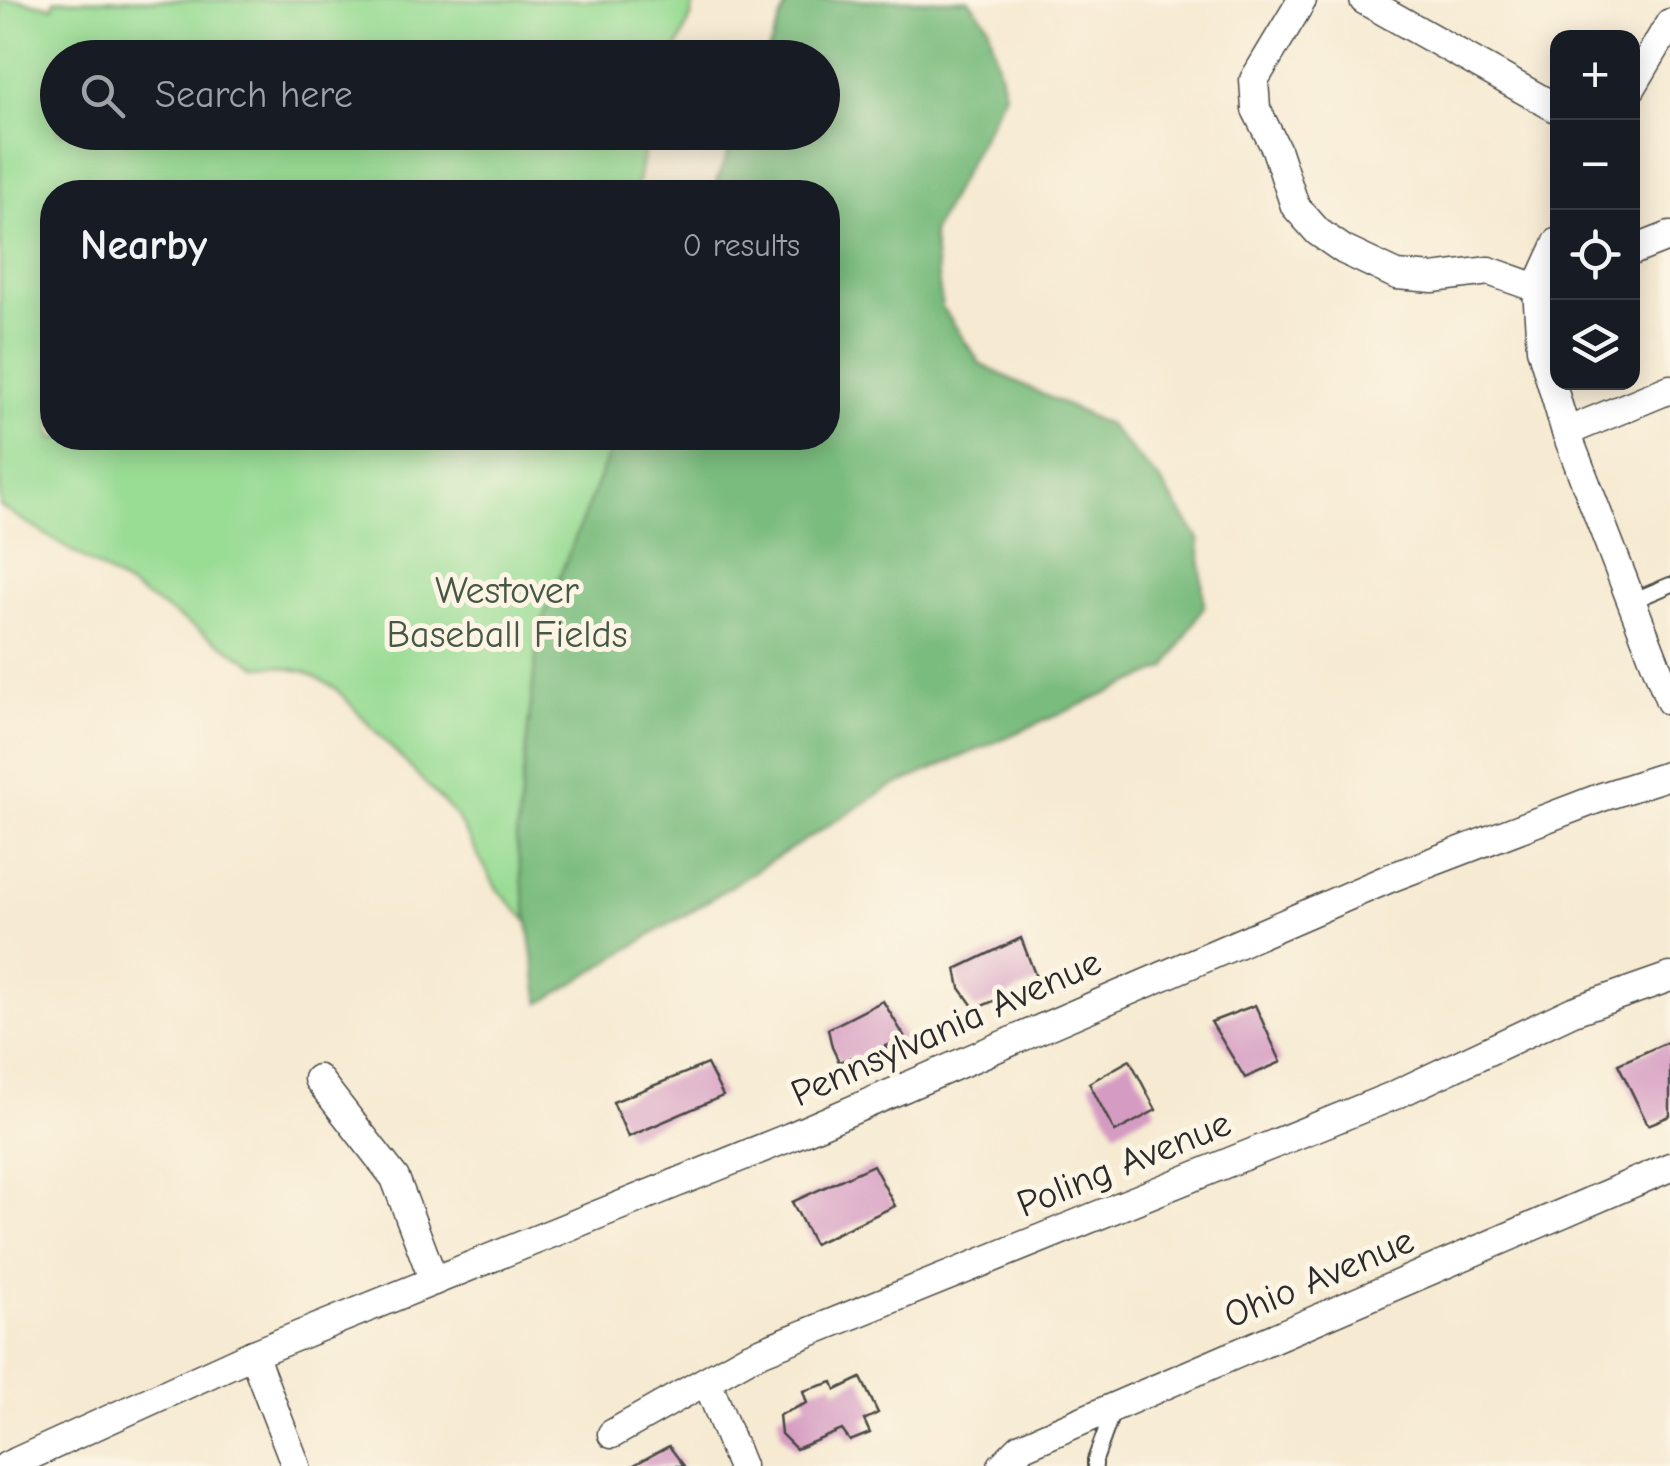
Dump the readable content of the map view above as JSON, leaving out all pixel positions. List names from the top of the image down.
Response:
{
  "streets": {
    "street": ["Pennsylvania Avenue", "Poling Avenue", "Ohio Avenue"]
  },
  "parks": ["Westover Baseball Fields"],
  "page": {
    "map_buttons": ["+", "−"],
    "search": "Search here",
    "heading": ["Nearby", "0 results"]
  }
}
